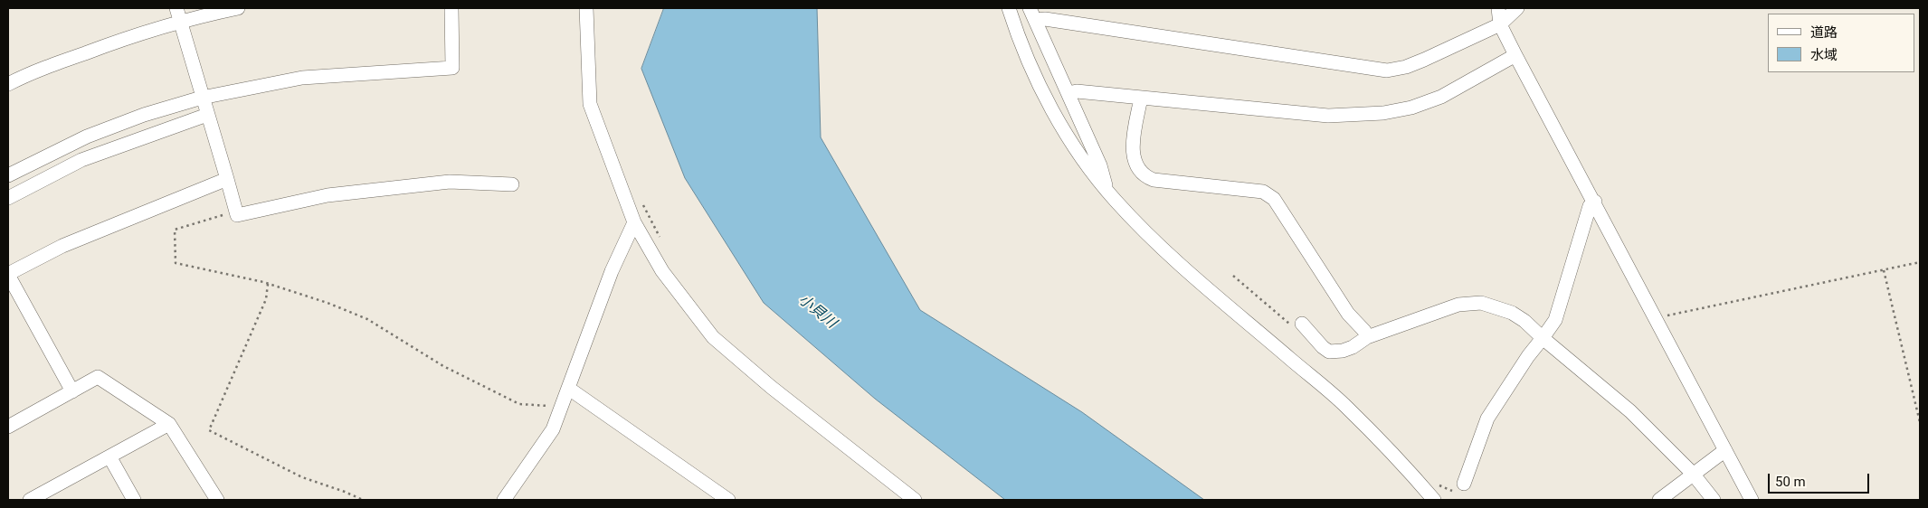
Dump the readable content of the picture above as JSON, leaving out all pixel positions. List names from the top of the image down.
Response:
{
  "water": ["小貝川"],
  "legend": ["道路", "水域"],
  "scale_bar": "50 m"
}
